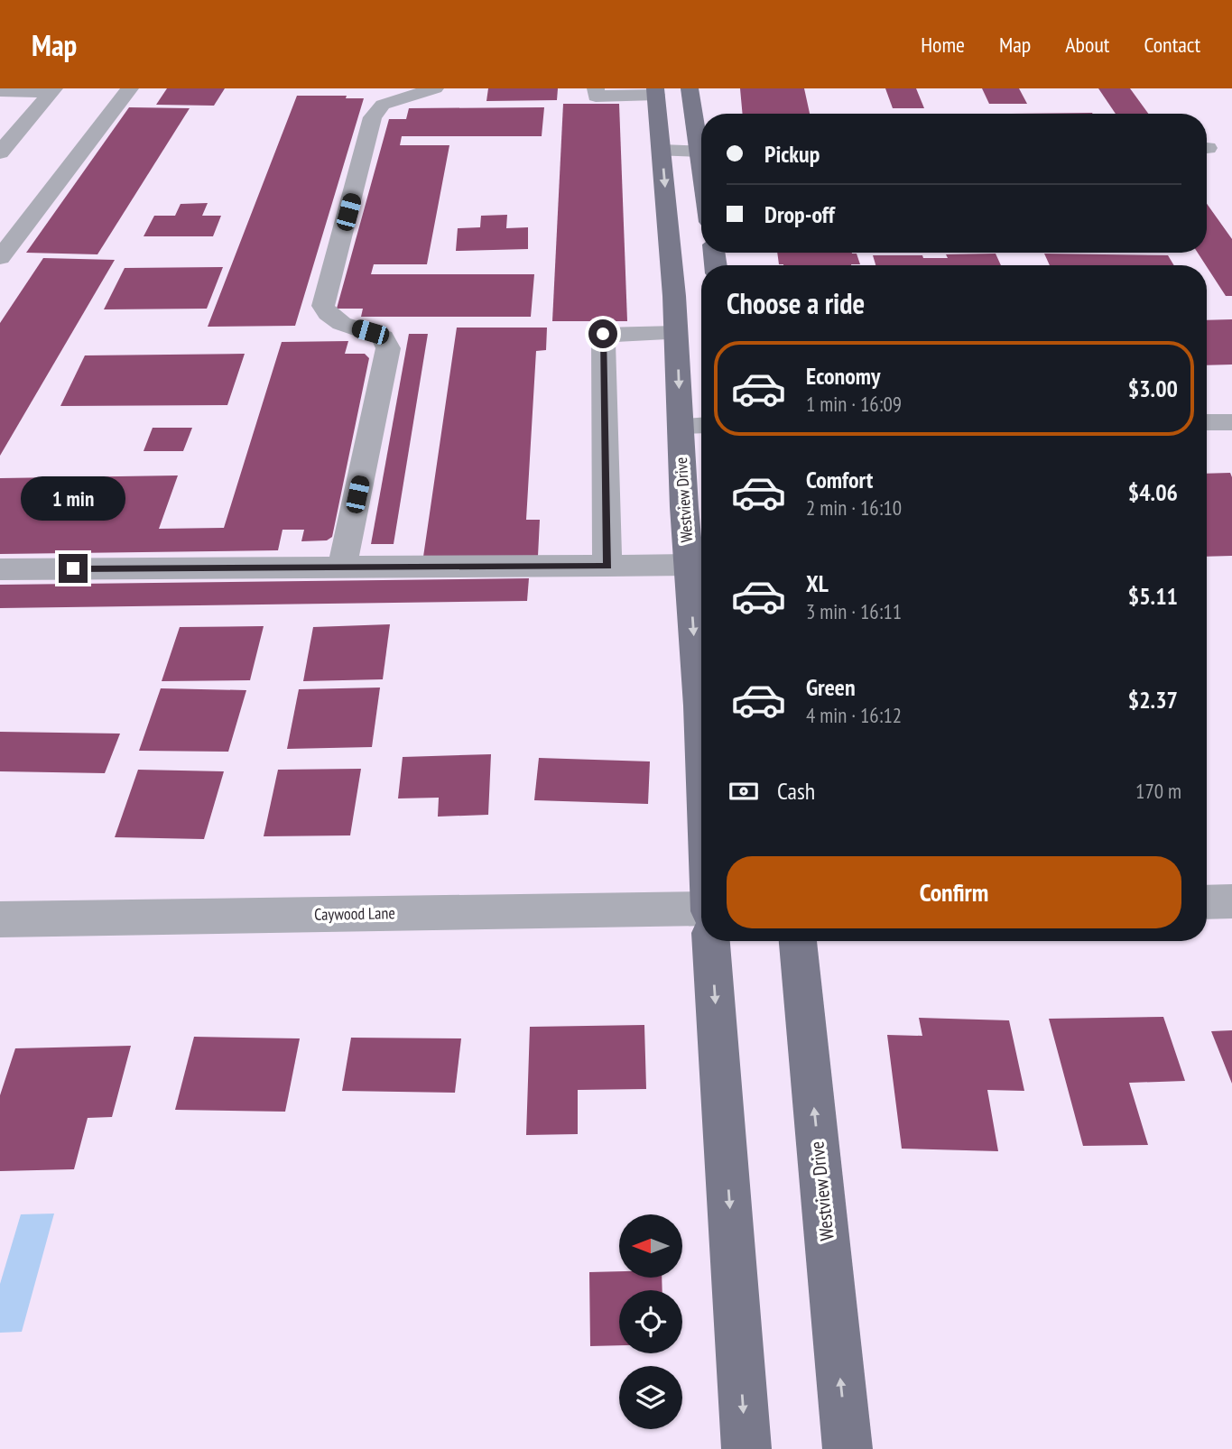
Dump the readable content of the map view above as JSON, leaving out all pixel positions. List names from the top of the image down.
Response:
{
  "streets": {
    "main road": ["Westview Drive"],
    "street": ["Caywood Lane"]
  },
  "north": "left",
  "page": {
    "header": "Map",
    "nav": [
      "Home",
      "Map",
      "About",
      "Contact"
    ],
    "banner": ["Pickup", "Drop-off"],
    "heading": "Choose a ride",
    "list": [
      {
        "name": "Economy",
        "note": "1 min · 16:09",
        "value": "$3.00"
      },
      {
        "name": "Comfort",
        "note": "2 min · 16:10",
        "value": "$4.06"
      },
      {
        "name": "XL",
        "note": "3 min · 16:11",
        "value": "$5.11"
      },
      {
        "name": "Green",
        "note": "4 min · 16:12",
        "value": "$2.37"
      }
    ],
    "bubble": "1 min",
    "pay": ["Cash", "170 m"],
    "buttons": "Confirm"
  }
}
